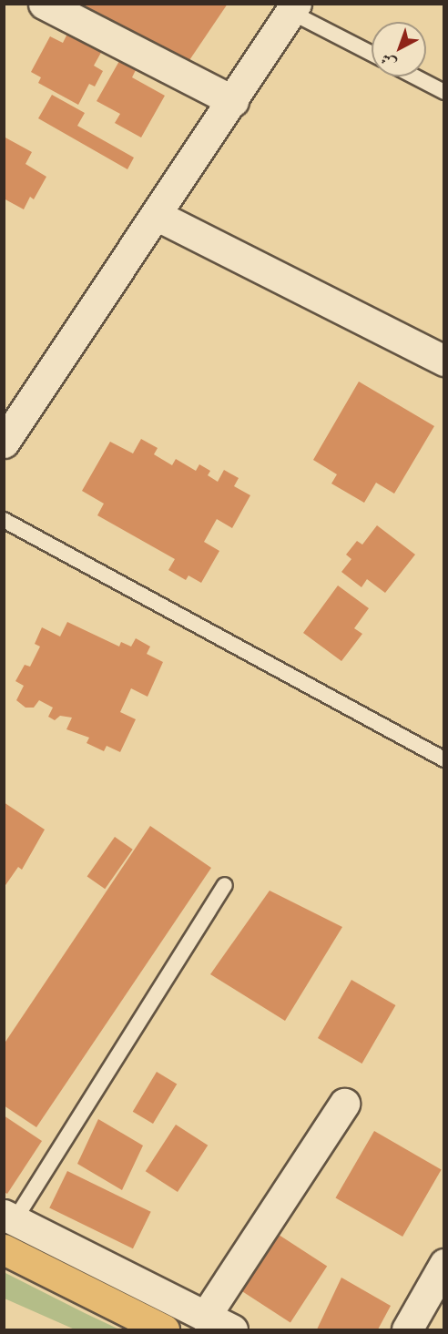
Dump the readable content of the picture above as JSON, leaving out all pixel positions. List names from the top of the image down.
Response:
{
  "north": "bottom left"
}
